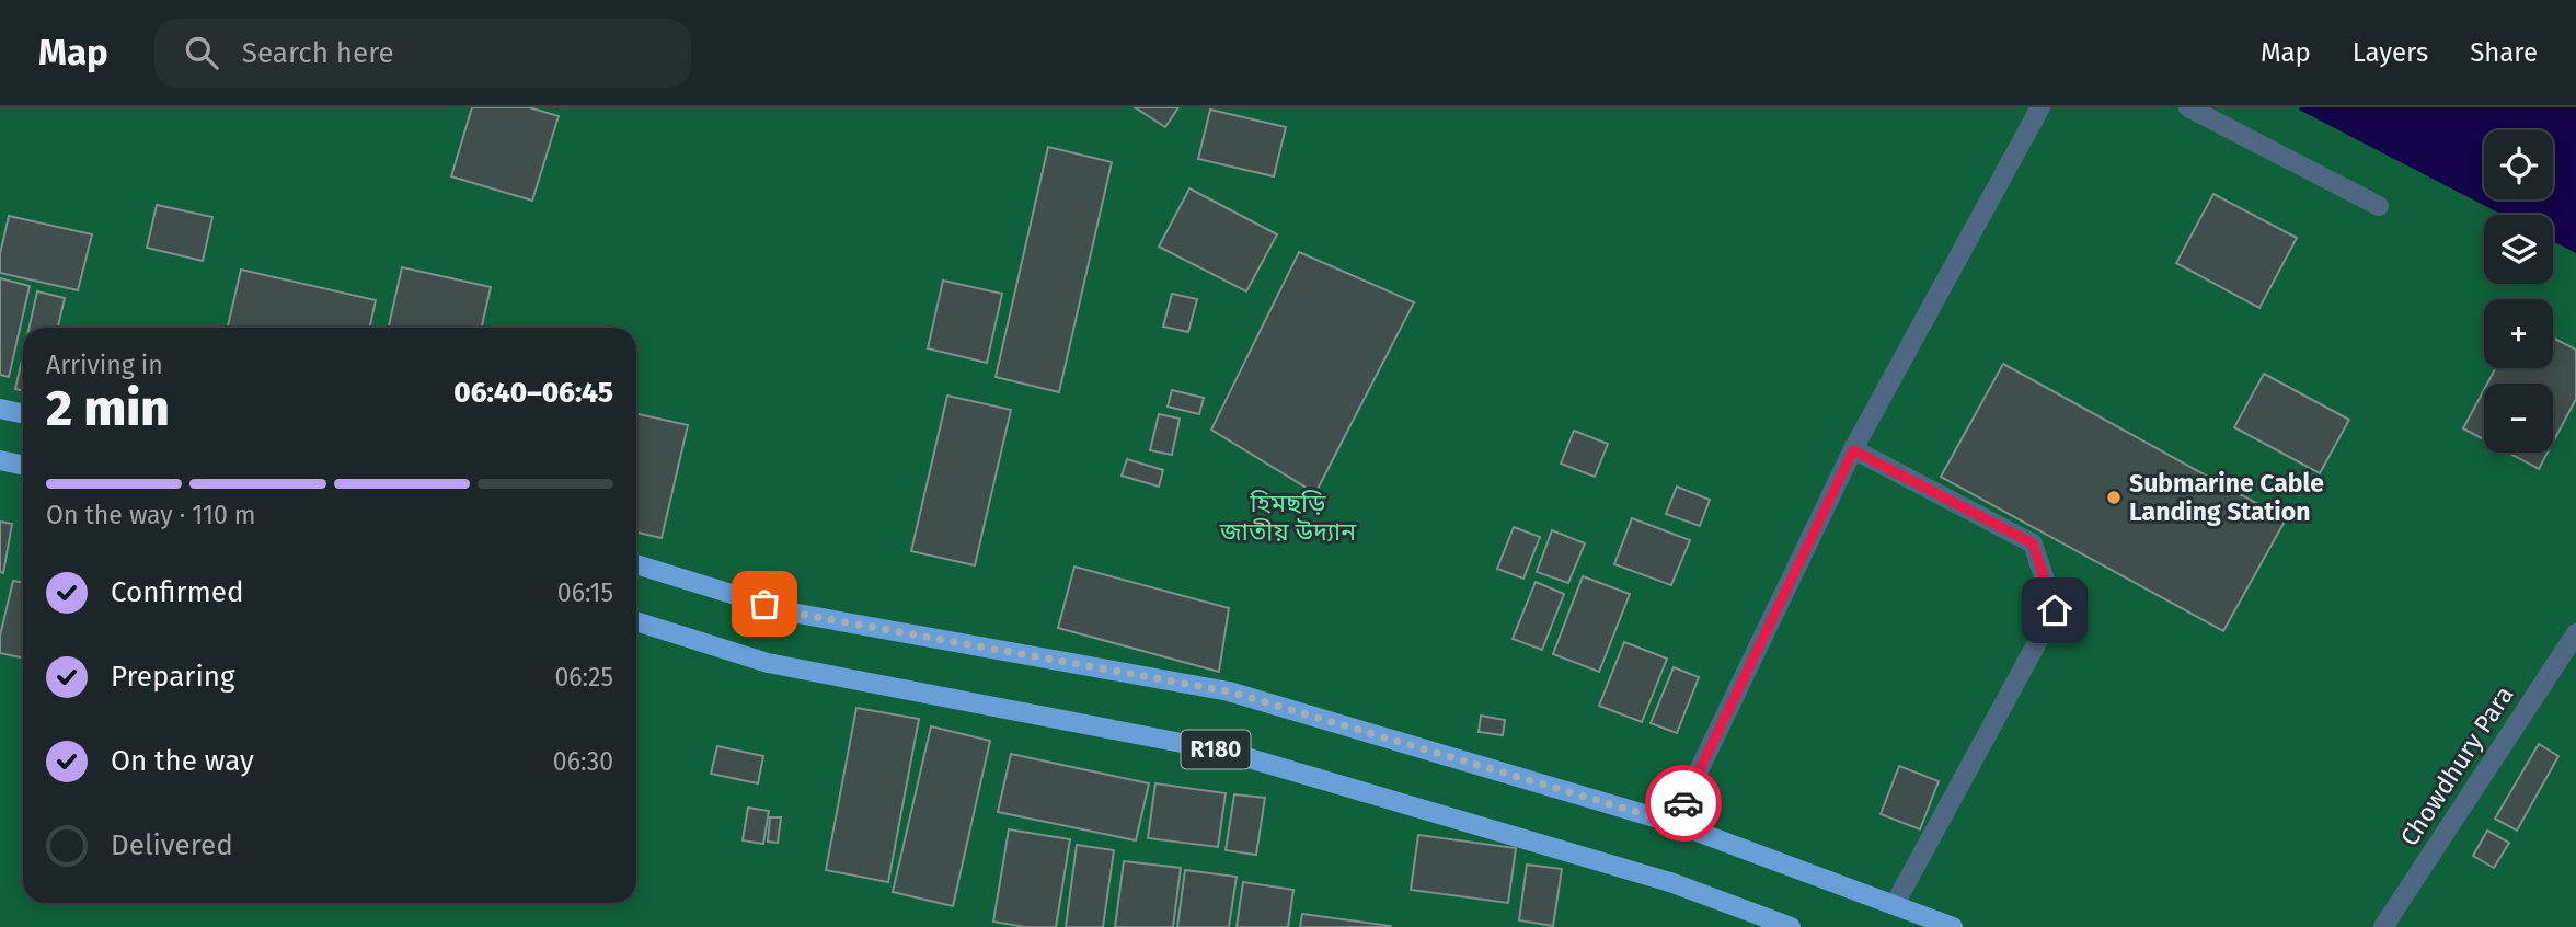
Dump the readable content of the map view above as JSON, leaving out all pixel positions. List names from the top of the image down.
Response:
{
  "streets": {
    "main road": ["R180"],
    "street": ["Chowdhury Para"]
  },
  "parks": ["হিমছড়ি জাতীয় উদ্যান"],
  "places": ["Submarine Cable Landing Station"],
  "page": {
    "header": "Map",
    "search": "Search here",
    "nav": ["Map", "Layers", "Share"],
    "map_buttons": ["+", "−"],
    "heading": ["2 min", "Arriving in", "06:40–06:45"],
    "bar": "On the way · 110 m",
    "list": [
      ["Confirmed", "06:15"],
      ["Preparing", "06:25"],
      ["On the way", "06:30"],
      "Delivered"
    ]
  }
}
